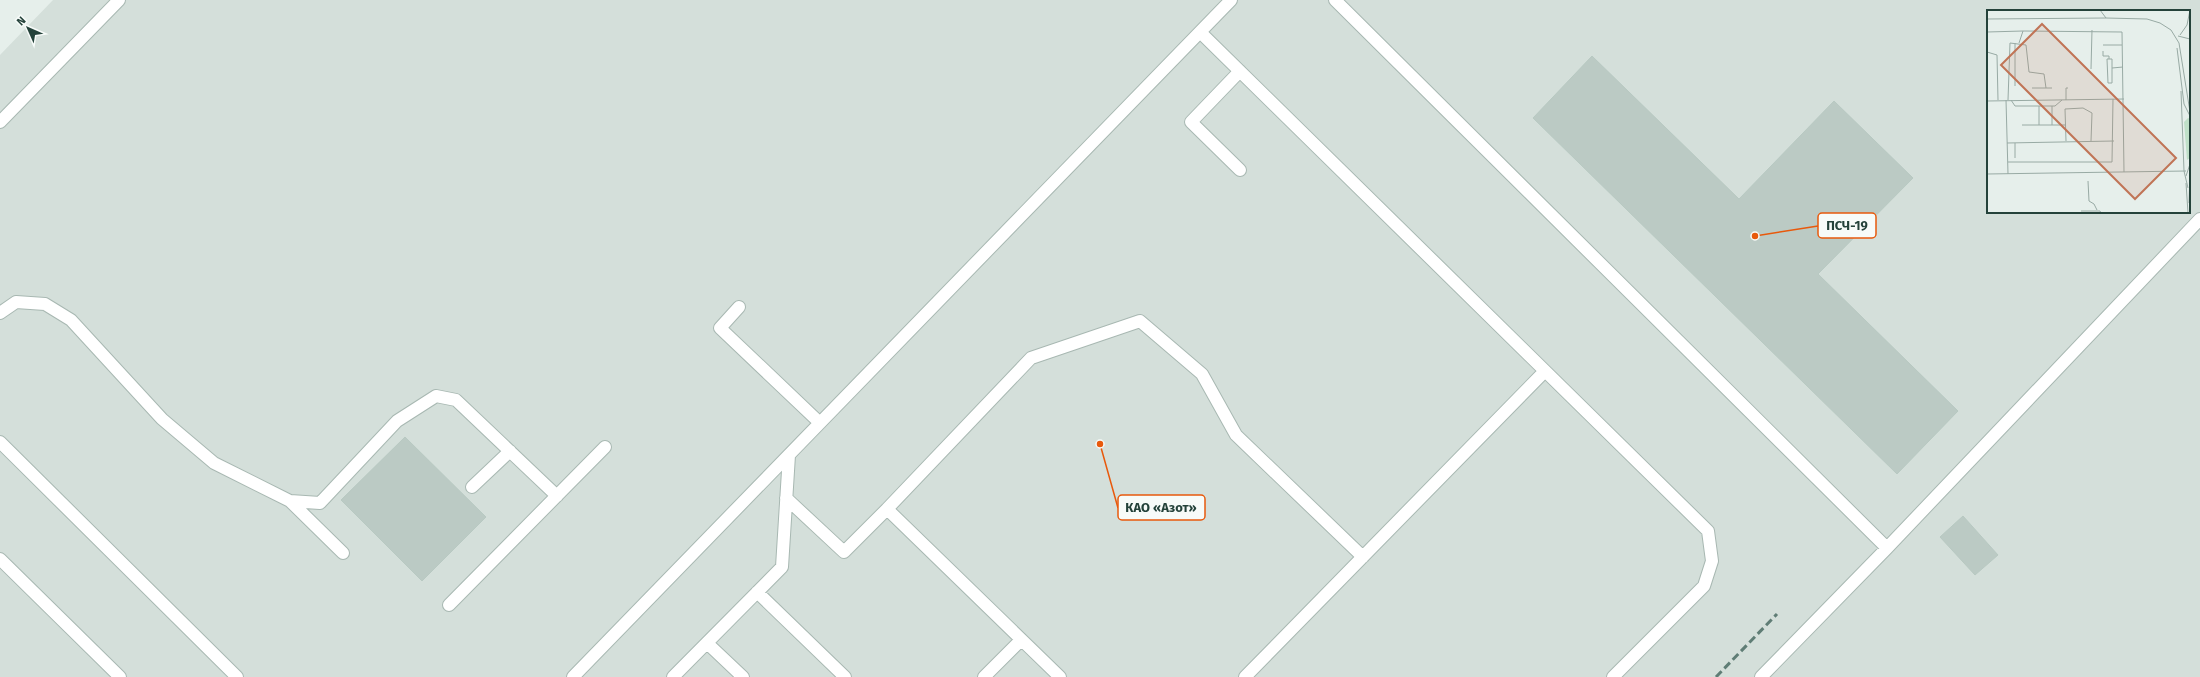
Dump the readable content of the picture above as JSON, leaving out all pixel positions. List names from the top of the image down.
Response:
{
  "places": ["ПСЧ-19", "КАО «Азот»"],
  "north": "top left"
}
